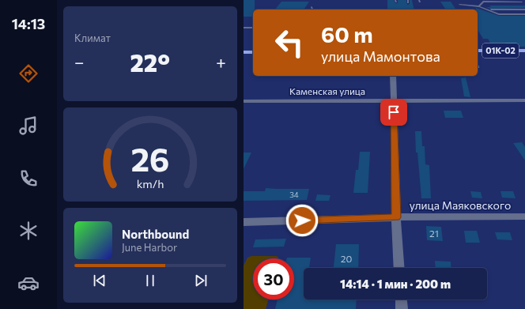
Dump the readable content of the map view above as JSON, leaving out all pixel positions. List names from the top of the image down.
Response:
{
  "streets": {
    "main road": ["01К-02"],
    "street": ["Каменская улица", "улица Маяковского"]
  },
  "house_numbers": ["34", "21", "20"],
  "page": {
    "tabs": "14:13",
    "tile": "Климат",
    "turn": ["60 m", "улица Мамонтова"],
    "heat": ["−", "22°", "+"],
    "song": ["Northbound", "June Harbor"],
    "limit": "30",
    "trip": "14:14 · 1 мин · 200 m",
    "gauge": ["26", "km/h"]
  }
}
